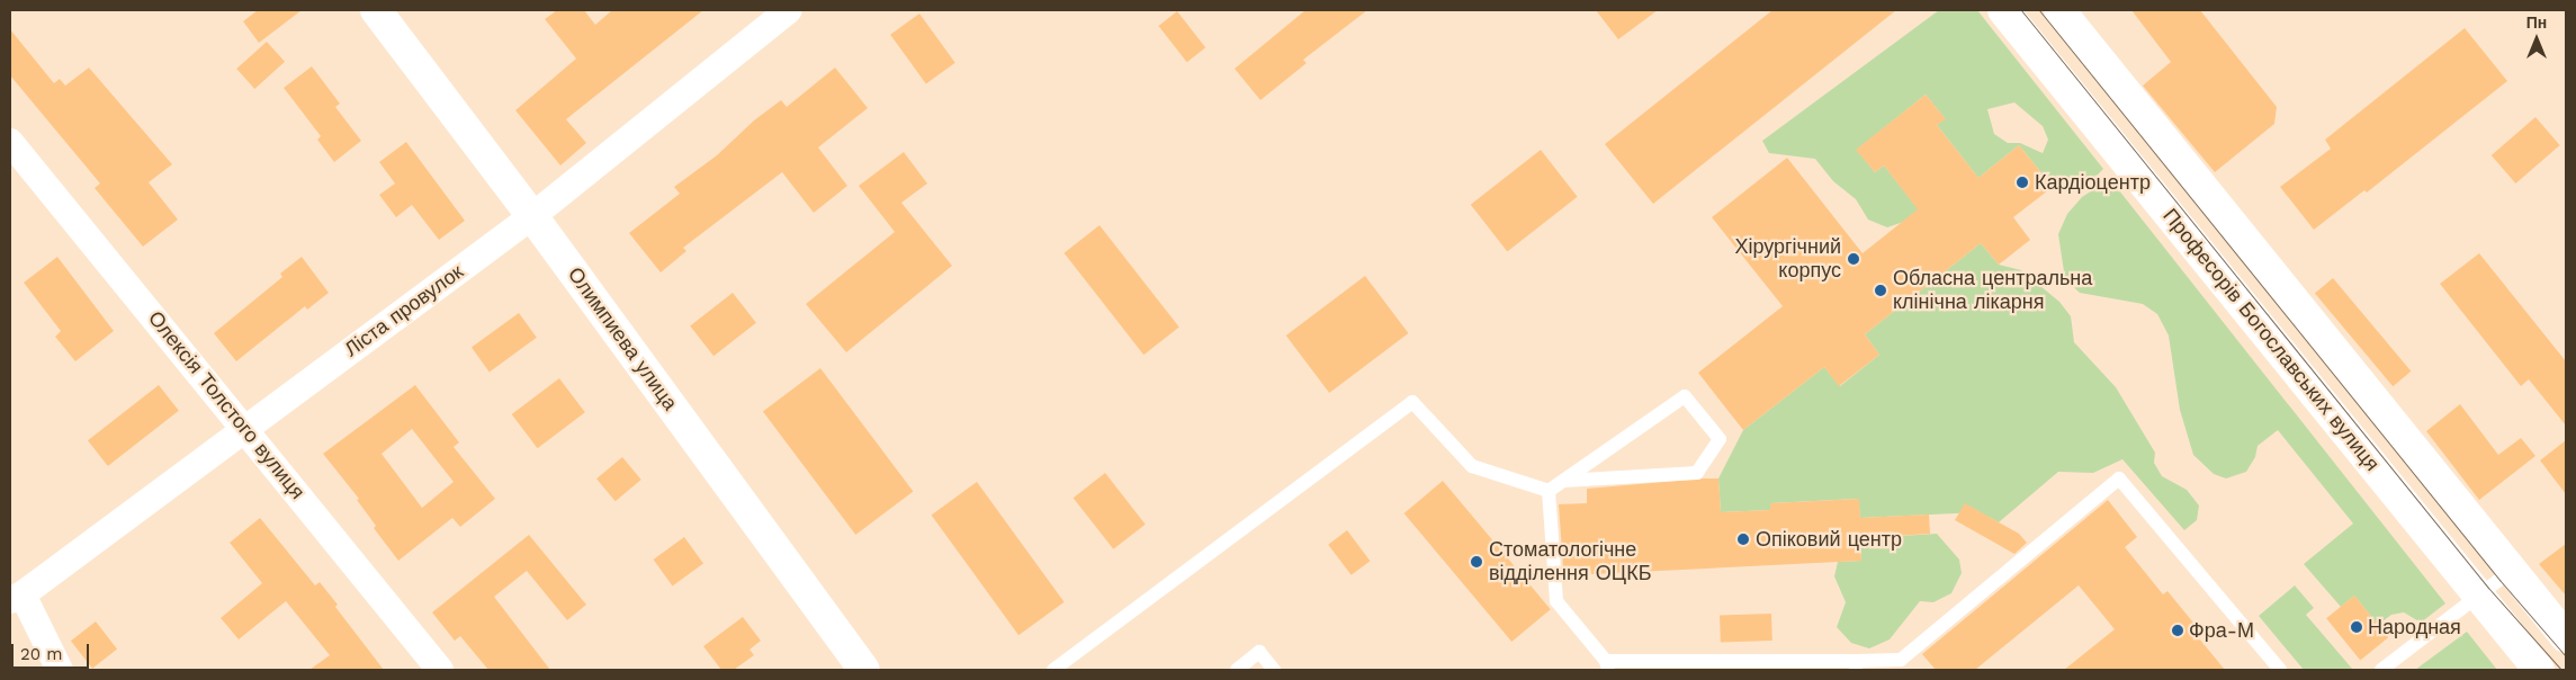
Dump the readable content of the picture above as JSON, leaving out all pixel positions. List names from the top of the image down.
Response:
{
  "streets": {
    "street": [
      "Ліста провулок",
      "Олимпиева улица",
      "Професорів Богославських вулиця",
      "Олексія Толстого вулиця"
    ]
  },
  "crossings": [
    ["Ліста провулок", "Олимпиева улица"],
    ["Ліста провулок", "Олексія Толстого вулиця"]
  ],
  "places": [
    "Кардіоцентр",
    "Хірургічний корпус",
    "Обласна центральна клінічна лікарня",
    "Опіковий центр",
    "Стоматологічне відділення ОЦКБ",
    "Народная",
    "Фра-М"
  ],
  "scale_bar": "20 m",
  "north": "top"
}
